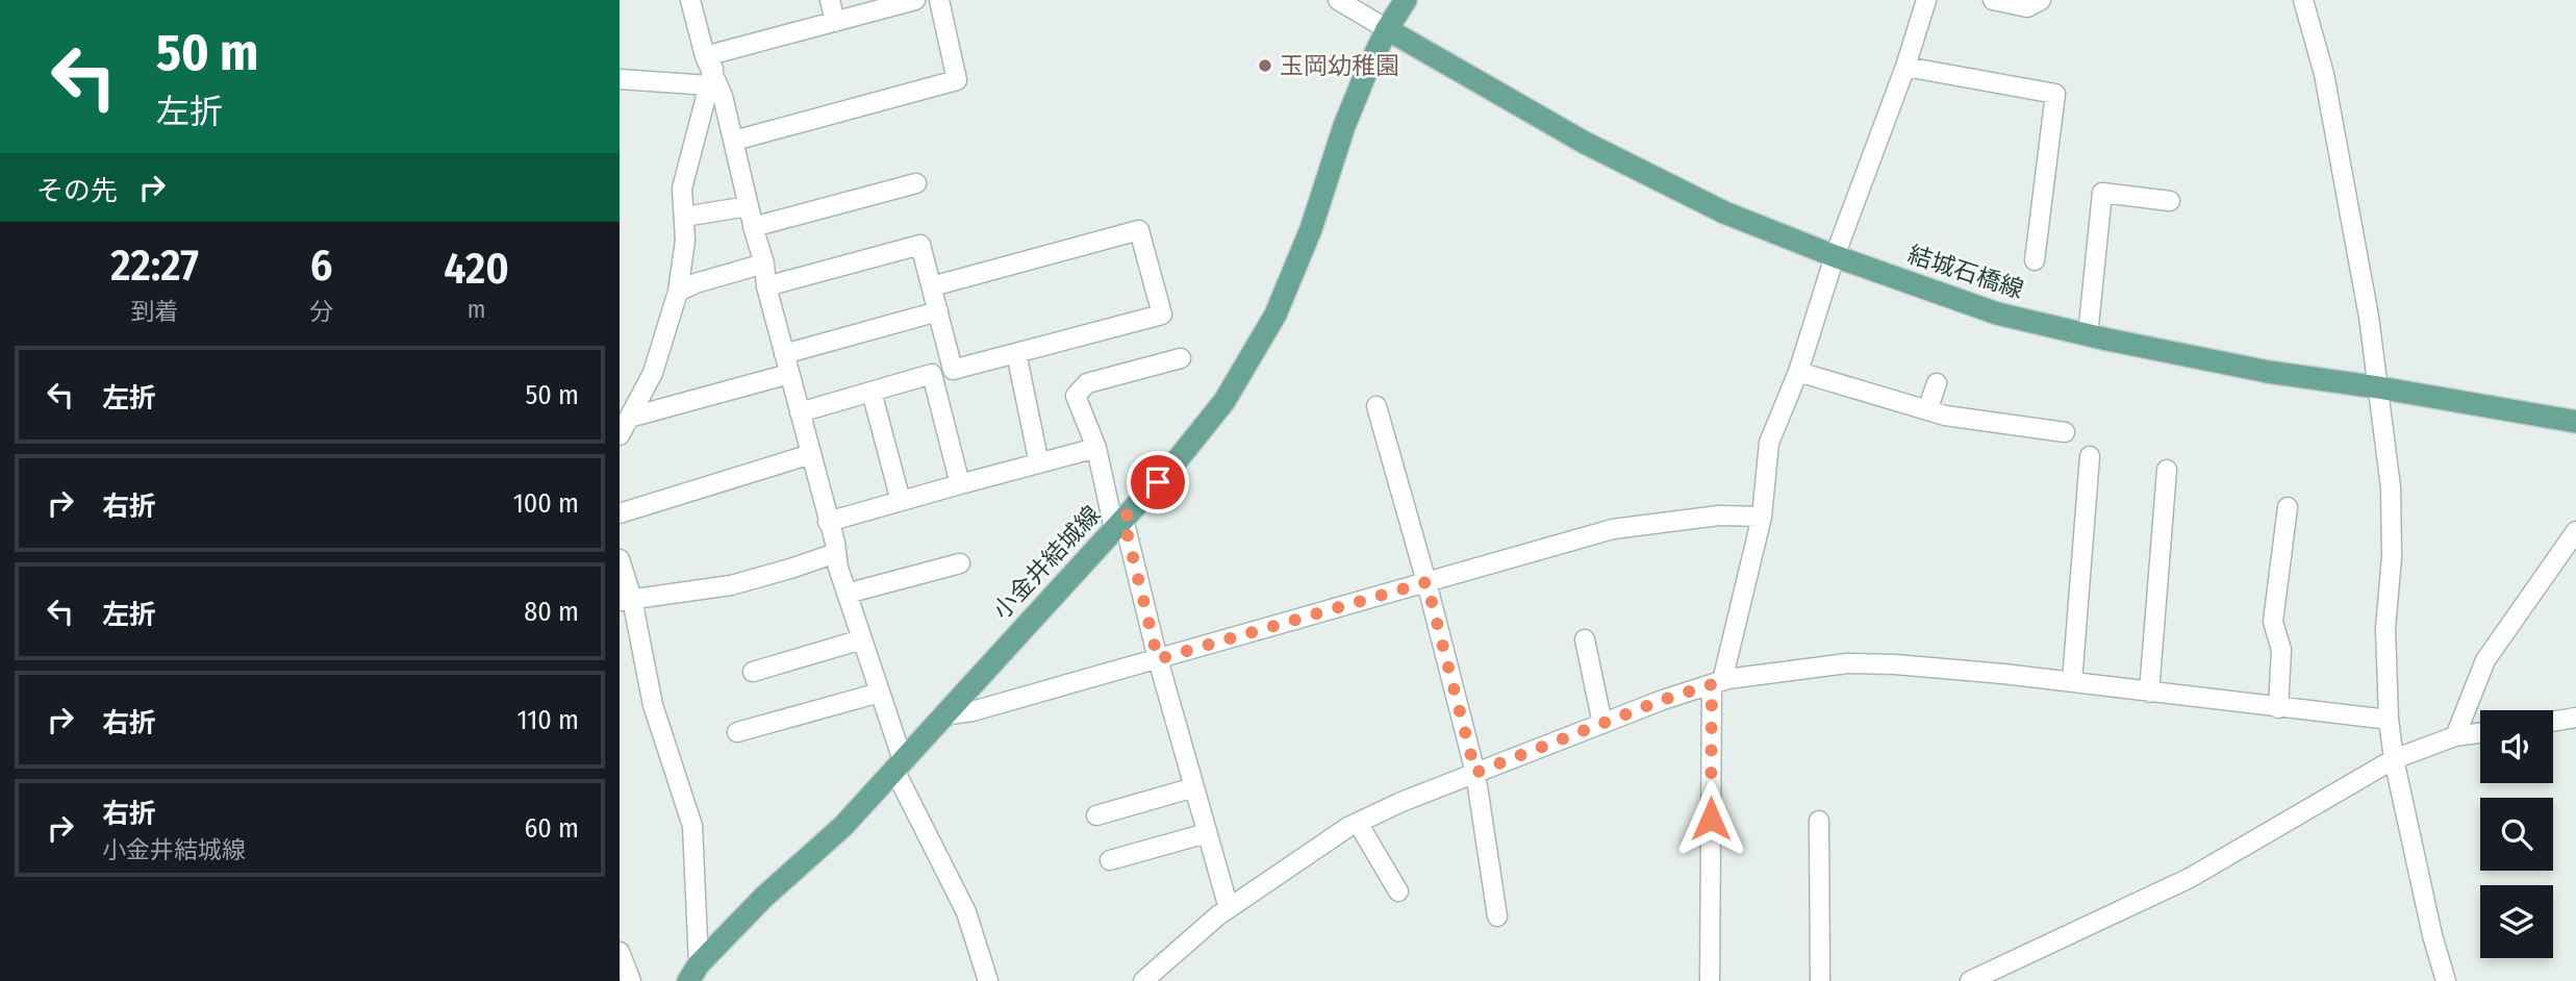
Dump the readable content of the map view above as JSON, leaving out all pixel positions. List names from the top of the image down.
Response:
{
  "streets": {
    "main road": ["結城石橋線", "小金井結城線"]
  },
  "crossings": [
    ["結城石橋線", "小金井結城線"]
  ],
  "places": ["玉岡幼稚園"],
  "page": {
    "turn": ["50 m", "左折"],
    "then": "その先",
    "eta": [
      "22:27",
      "到着",
      "6",
      "分",
      "420",
      "m"
    ],
    "list": [
      {
        "name": "左折",
        "value": "50 m"
      },
      {
        "name": "右折",
        "value": "100 m"
      },
      {
        "name": "左折",
        "value": "80 m"
      },
      {
        "name": "右折",
        "value": "110 m"
      },
      {
        "name": "右折",
        "note": "小金井結城線",
        "value": "60 m"
      }
    ]
  }
}
